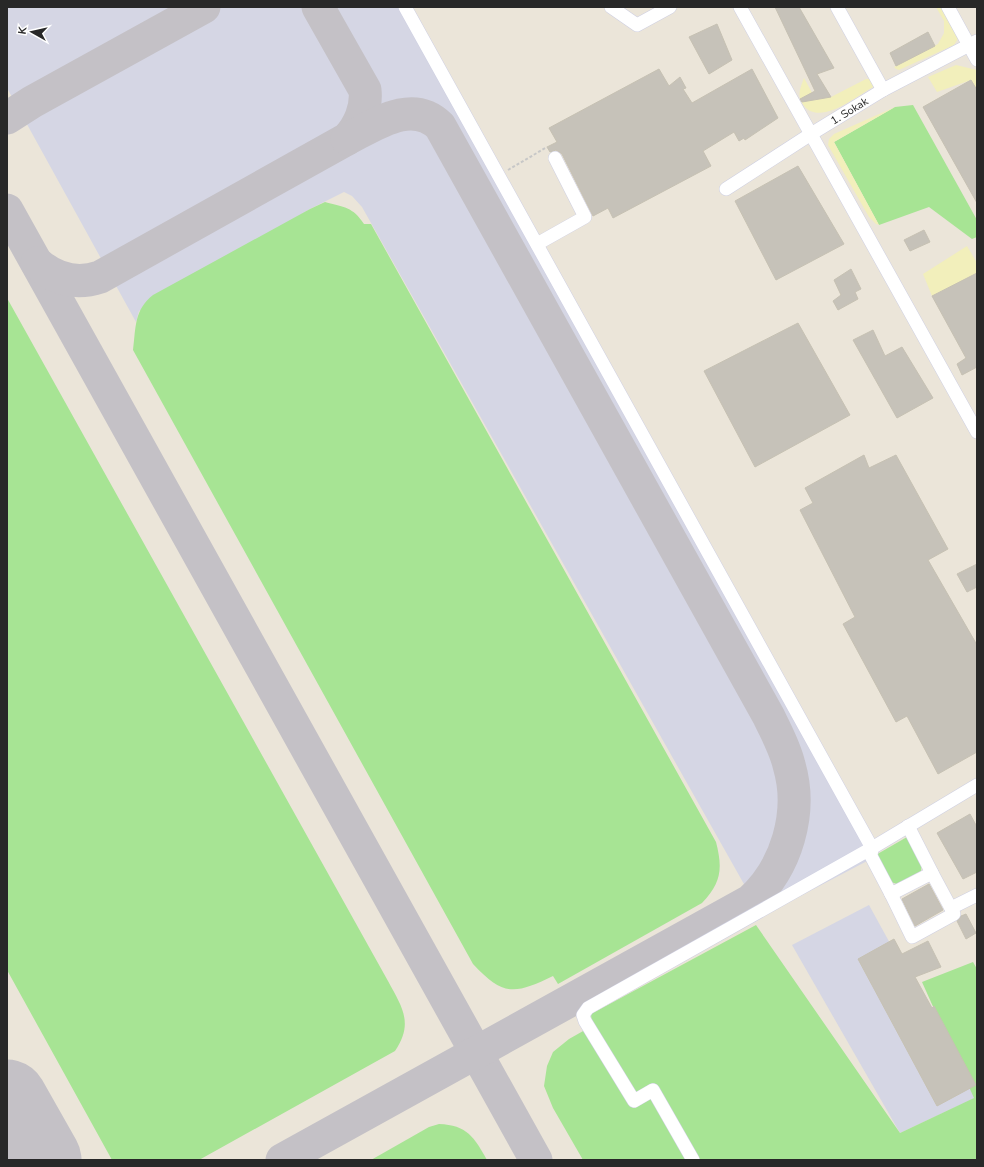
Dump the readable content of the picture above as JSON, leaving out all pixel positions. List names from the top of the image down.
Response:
{
  "streets": {
    "lane": ["1. Sokak"]
  },
  "north": "left"
}
